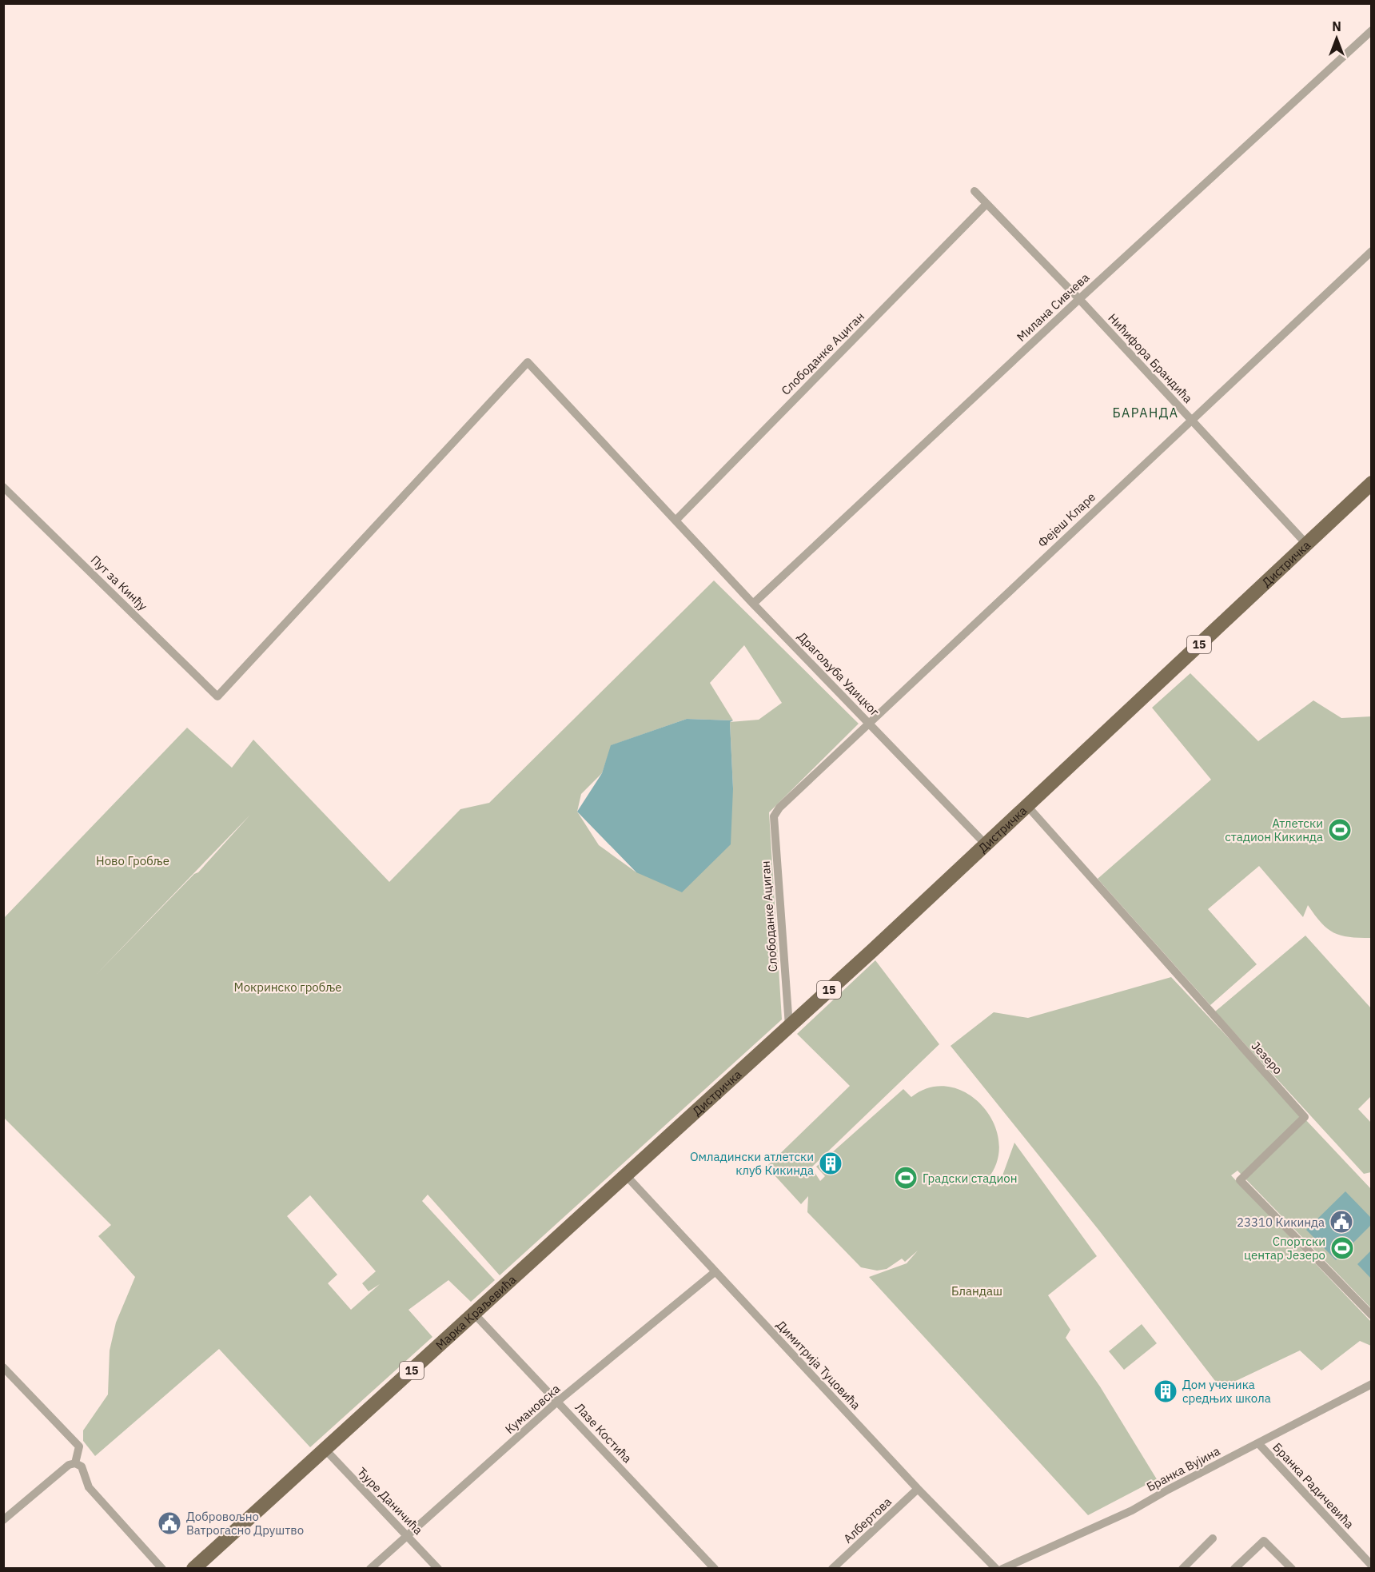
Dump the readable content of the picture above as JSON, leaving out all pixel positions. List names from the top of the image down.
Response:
{
  "streets": {
    "main road": ["Дистричка", "15", "Марка Краљевића"],
    "street": [
      "Милана Сивчева",
      "Слободанке Ациган",
      "Нићифора Брандића",
      "Фејеш Кларе",
      "Пут за Кинђу",
      "Драгољуба Удицког",
      "Језеро",
      "Димитрија Туцовића",
      "Кумановска",
      "Лазе Костића",
      "Бранка Вујина",
      "Бранка Радичевића",
      "Ђуре Даничића",
      "Албертова"
    ]
  },
  "crossings": [
    ["Милана Сивчева", "Нићифора Брандића"],
    ["Милана Сивчева", "Драгољуба Удицког"],
    ["Слободанке Ациган", "Нићифора Брандића"],
    ["Слободанке Ациган", "Фејеш Кларе"],
    ["Слободанке Ациган", "Дистричка"],
    ["Слободанке Ациган", "Драгољуба Удицког"],
    ["Нићифора Брандића", "Фејеш Кларе"],
    ["Нићифора Брандића", "Дистричка"],
    ["Фејеш Кларе", "Драгољуба Удицког"],
    ["Дистричка", "Драгољуба Удицког"],
    ["Дистричка", "Језеро"],
    ["Дистричка", "Марка Краљевића"],
    ["Дистричка", "Димитрија Туцовића"],
    ["Пут за Кинђу", "Драгољуба Удицког"],
    ["Марка Краљевића", "Димитрија Туцовића"],
    ["Марка Краљевића", "Лазе Костића"],
    ["Марка Краљевића", "Ђуре Даничића"],
    ["Димитрија Туцовића", "Кумановска"],
    ["Димитрија Туцовића", "Албертова"],
    ["Кумановска", "Лазе Костића"],
    ["Кумановска", "Ђуре Даничића"],
    ["Бранка Вујина", "Бранка Радичевића"]
  ],
  "districts": ["БАРАНДА"],
  "parks": ["Ново Гробље", "Мокринско гробље", "Бландаш"],
  "places": {
    "sports": ["Атлетски стадион Кикинда", "Градски стадион", "Спортски центар Језеро"],
    "building": ["Омладински атлетски клуб Кикинда", "Дом ученика средњих школа"],
    "public building": ["23310 Кикинда", "Добровољно Ватрогасно Друштво"]
  },
  "north": "top"
}
